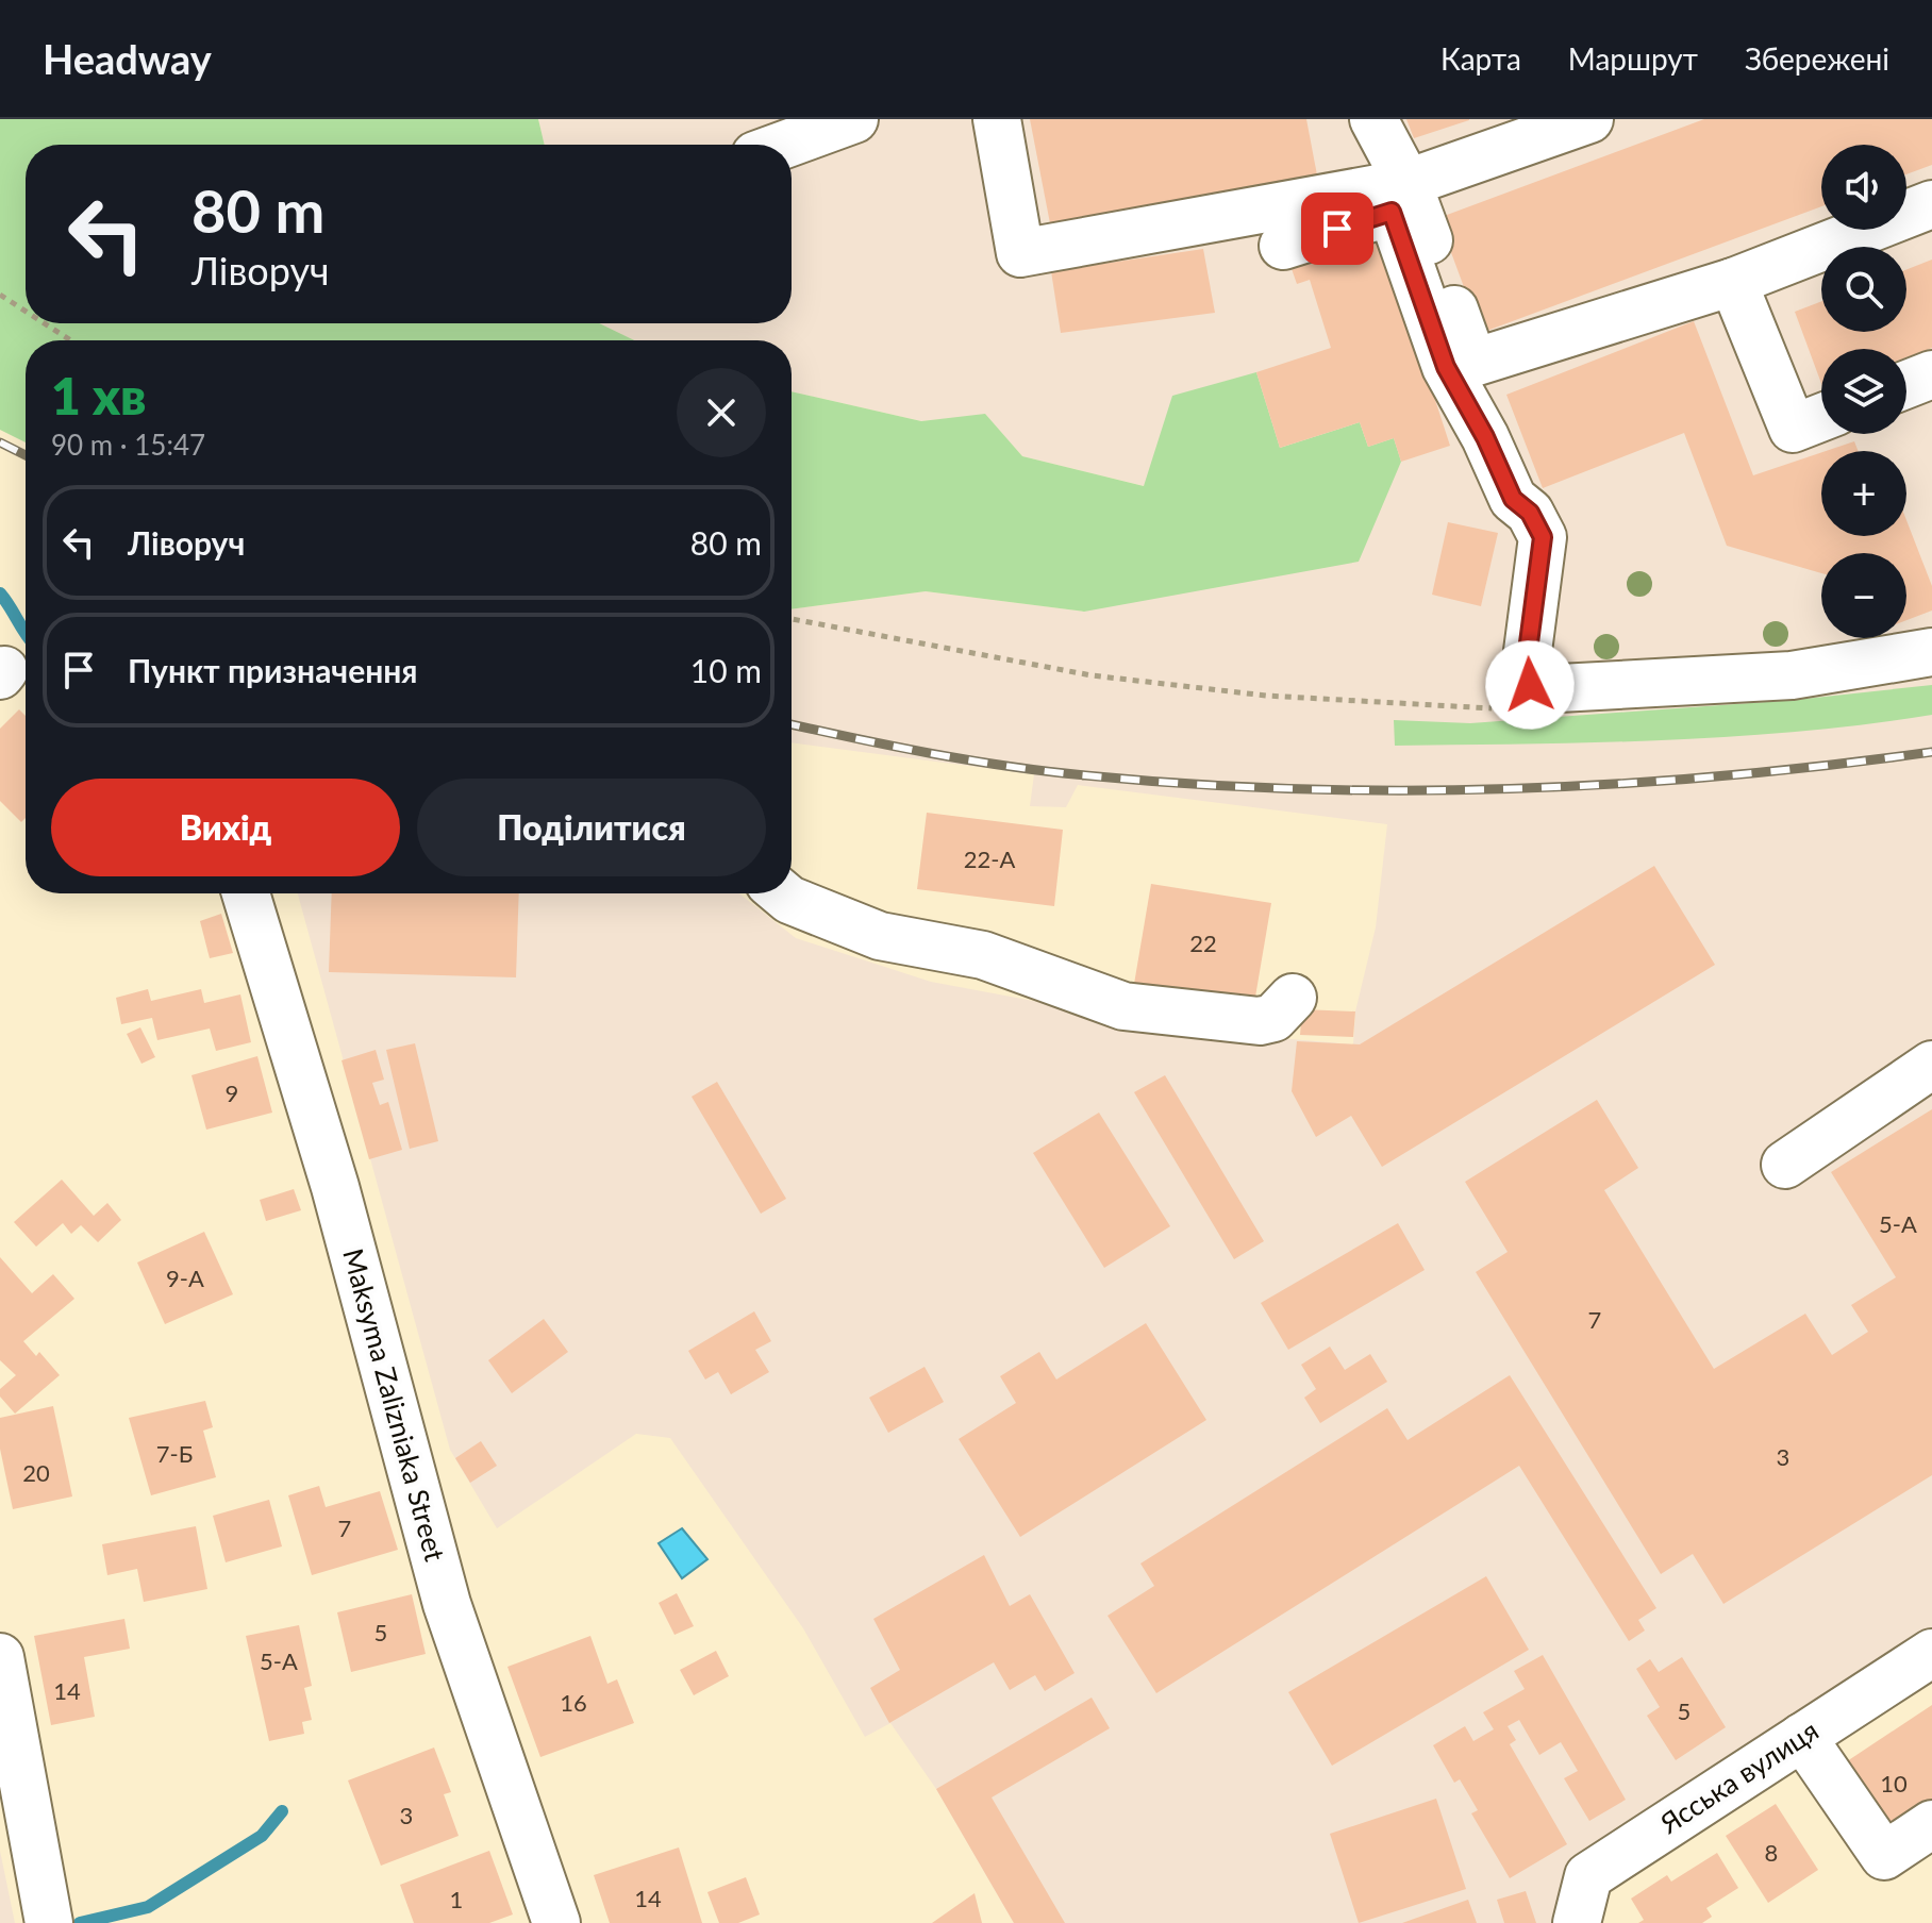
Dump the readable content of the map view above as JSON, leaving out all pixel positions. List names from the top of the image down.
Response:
{
  "streets": {
    "street": ["Maksyma Zalizniaka Street", "Ясська вулиця"]
  },
  "house_numbers": [
    "22-А",
    "22",
    "9",
    "5-А",
    "9-А",
    "7",
    "7-Б",
    "3",
    "20",
    "7",
    "5",
    "5-А",
    "14",
    "16",
    "5",
    "10",
    "3",
    "8",
    "14",
    "1"
  ],
  "page": {
    "header": "Headway",
    "nav": ["Карта", "Маршрут", "Збережені"],
    "map_buttons": ["+", "−"],
    "turn": ["80 m", "Ліворуч"],
    "heading": ["1 хв", "90 m · 15:47"],
    "list": [
      {
        "name": "Ліворуч",
        "value": "80 m"
      },
      {
        "name": "Пункт призначення",
        "value": "10 m"
      }
    ],
    "buttons": ["Вихід", "Поділитися"]
  }
}
